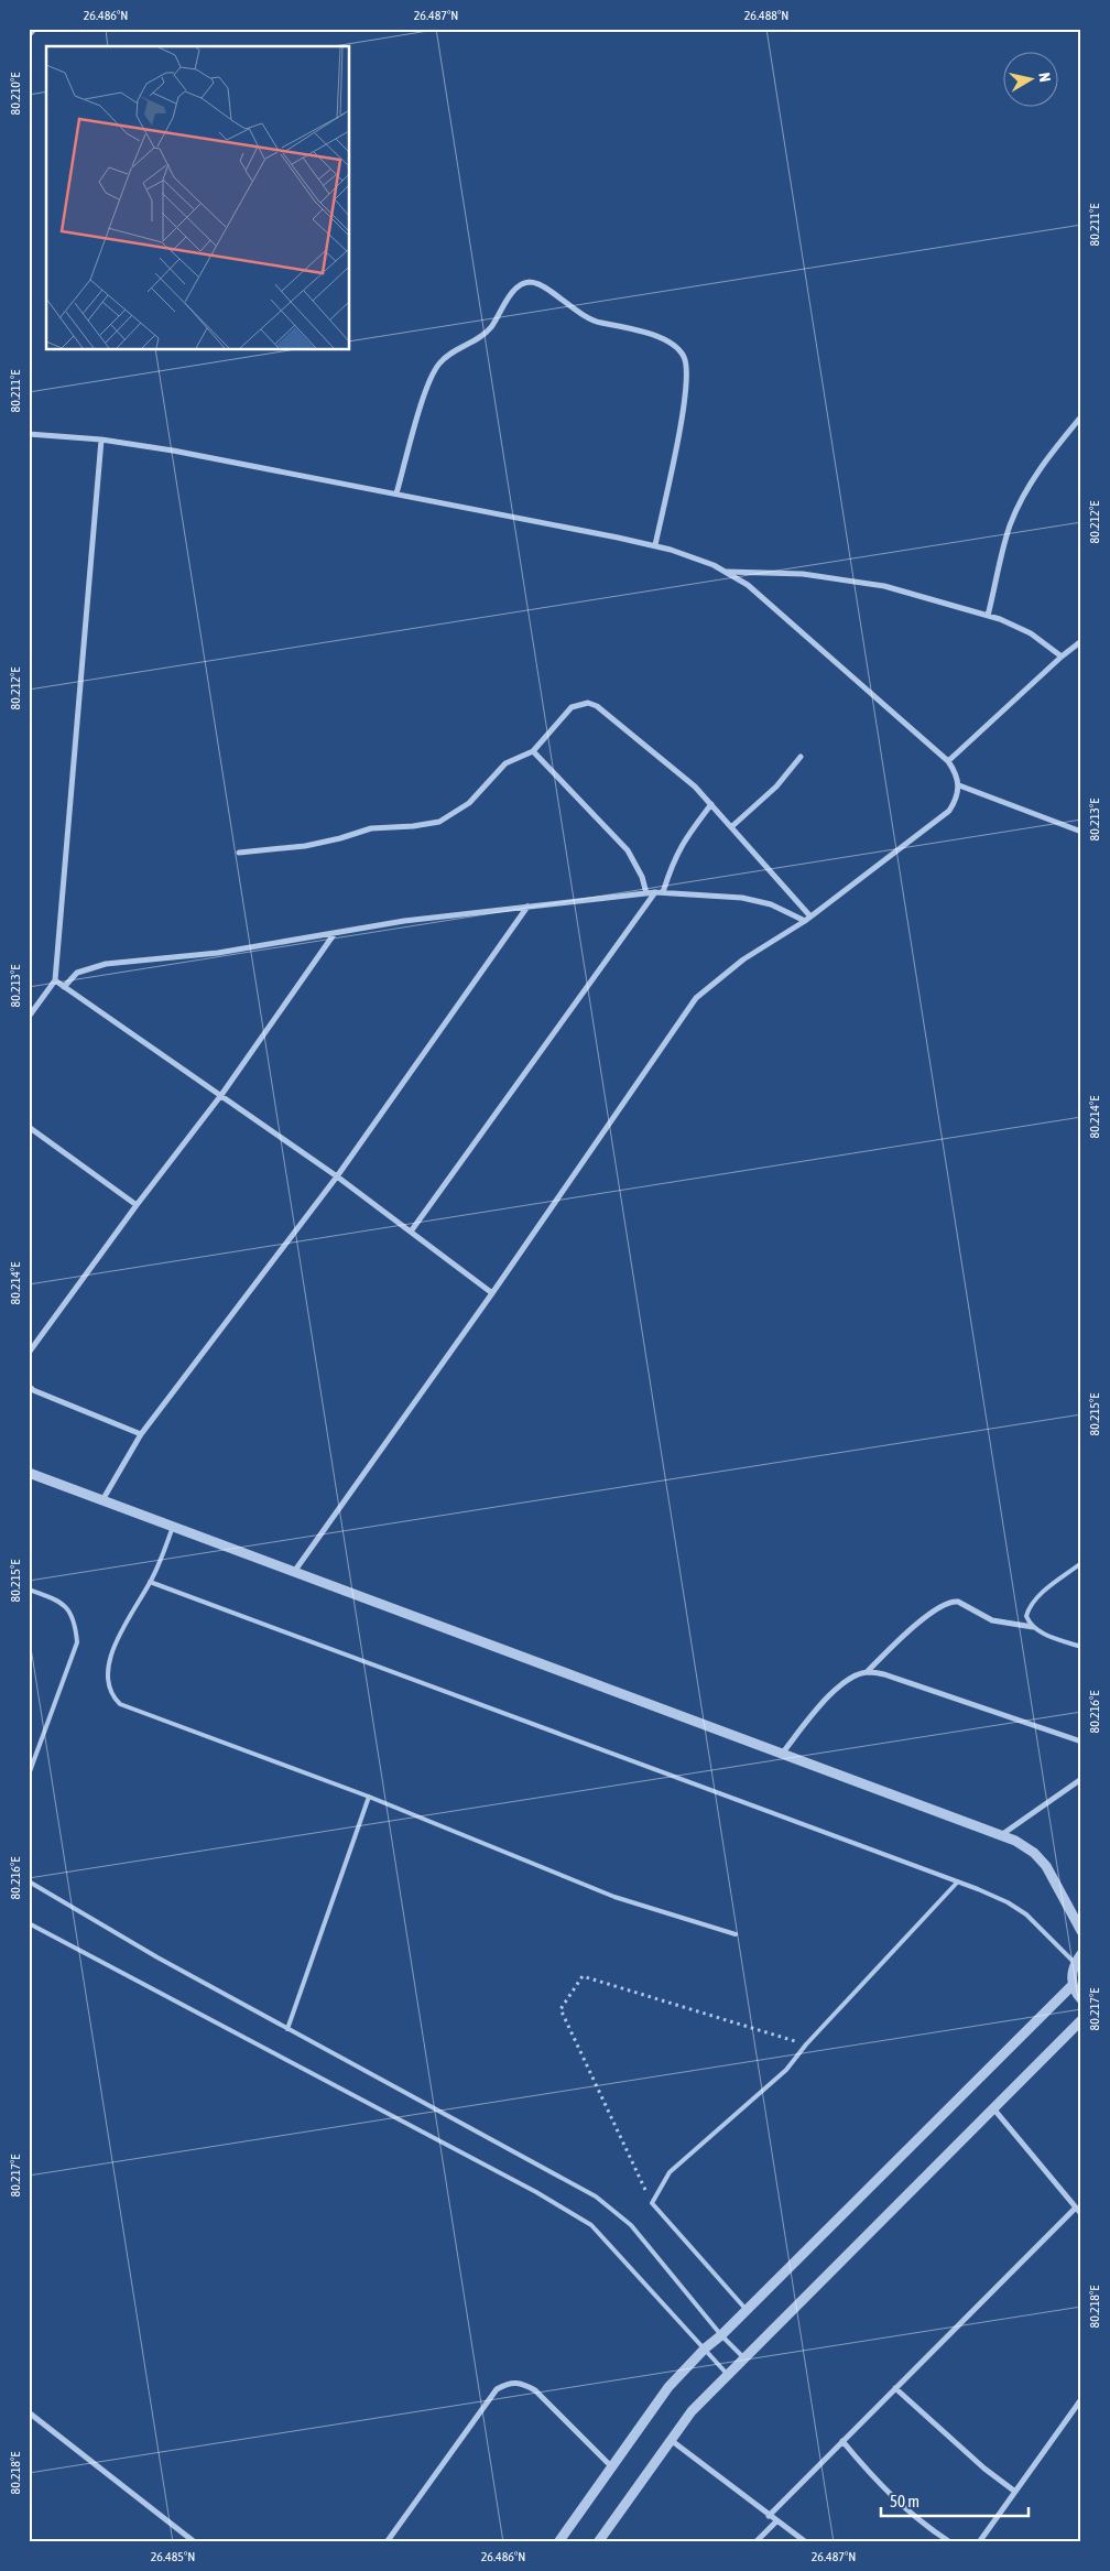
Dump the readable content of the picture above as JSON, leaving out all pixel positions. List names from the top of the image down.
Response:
{
  "scale_bar": "50 m",
  "north": "right",
  "coordinates": [
    "26.486°N",
    "26.487°N",
    "26.488°N",
    "80.210°E",
    "80.211°E",
    "80.212°E",
    "80.213°E",
    "80.214°E",
    "80.215°E",
    "80.216°E",
    "80.217°E",
    "80.218°E",
    "26.485°N"
  ]
}
